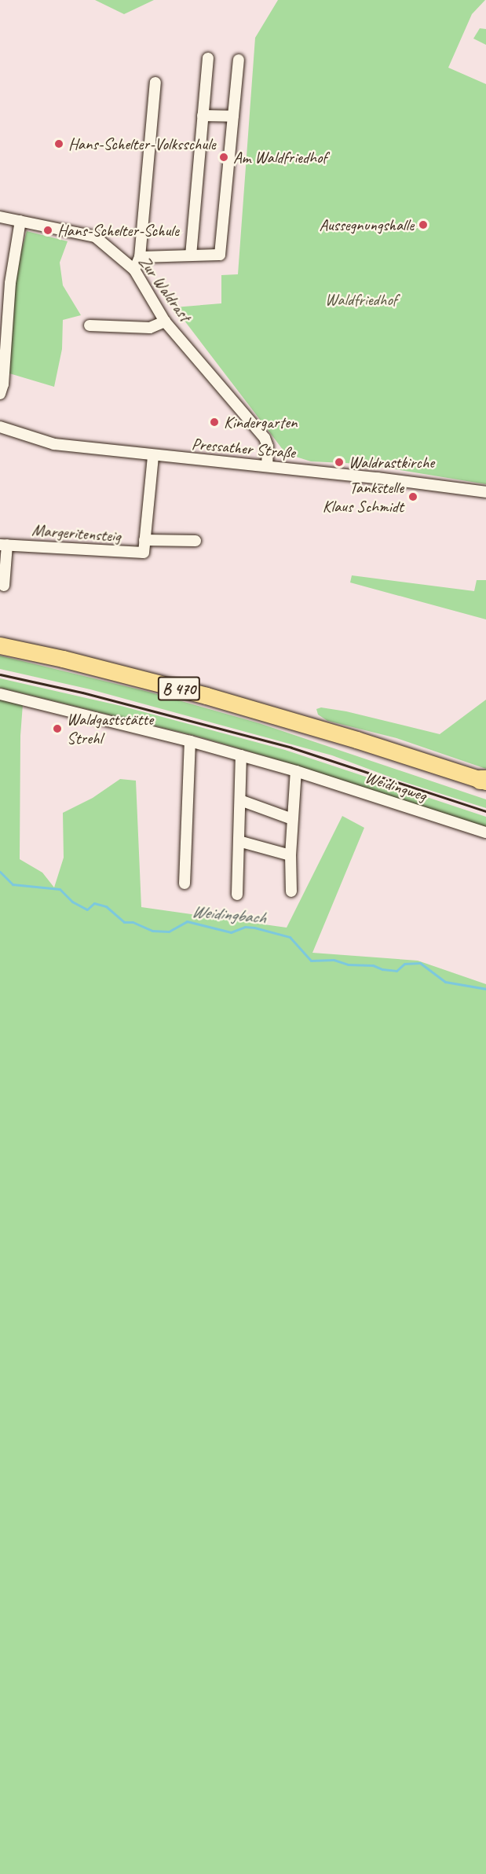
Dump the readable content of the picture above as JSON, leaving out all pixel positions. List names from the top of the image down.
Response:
{
  "streets": {
    "main road": ["B 470"],
    "street": [
      "Zur Waldrast",
      "Pressather Straße",
      "Margeritensteig",
      "Weidingweg"
    ]
  },
  "crossings": [
    ["Zur Waldrast", "Pressather Straße"]
  ],
  "water": ["Weidingbach"],
  "parks": ["Waldfriedhof"],
  "places": [
    "Hans-Schelter-Volksschule",
    "Am Waldfriedhof",
    "Aussegnungshalle",
    "Hans-Schelter-Schule",
    "Kindergarten",
    "Waldrastkirche",
    "Tankstelle Klaus Schmidt",
    "Waldgaststätte Strehl"
  ]
}
